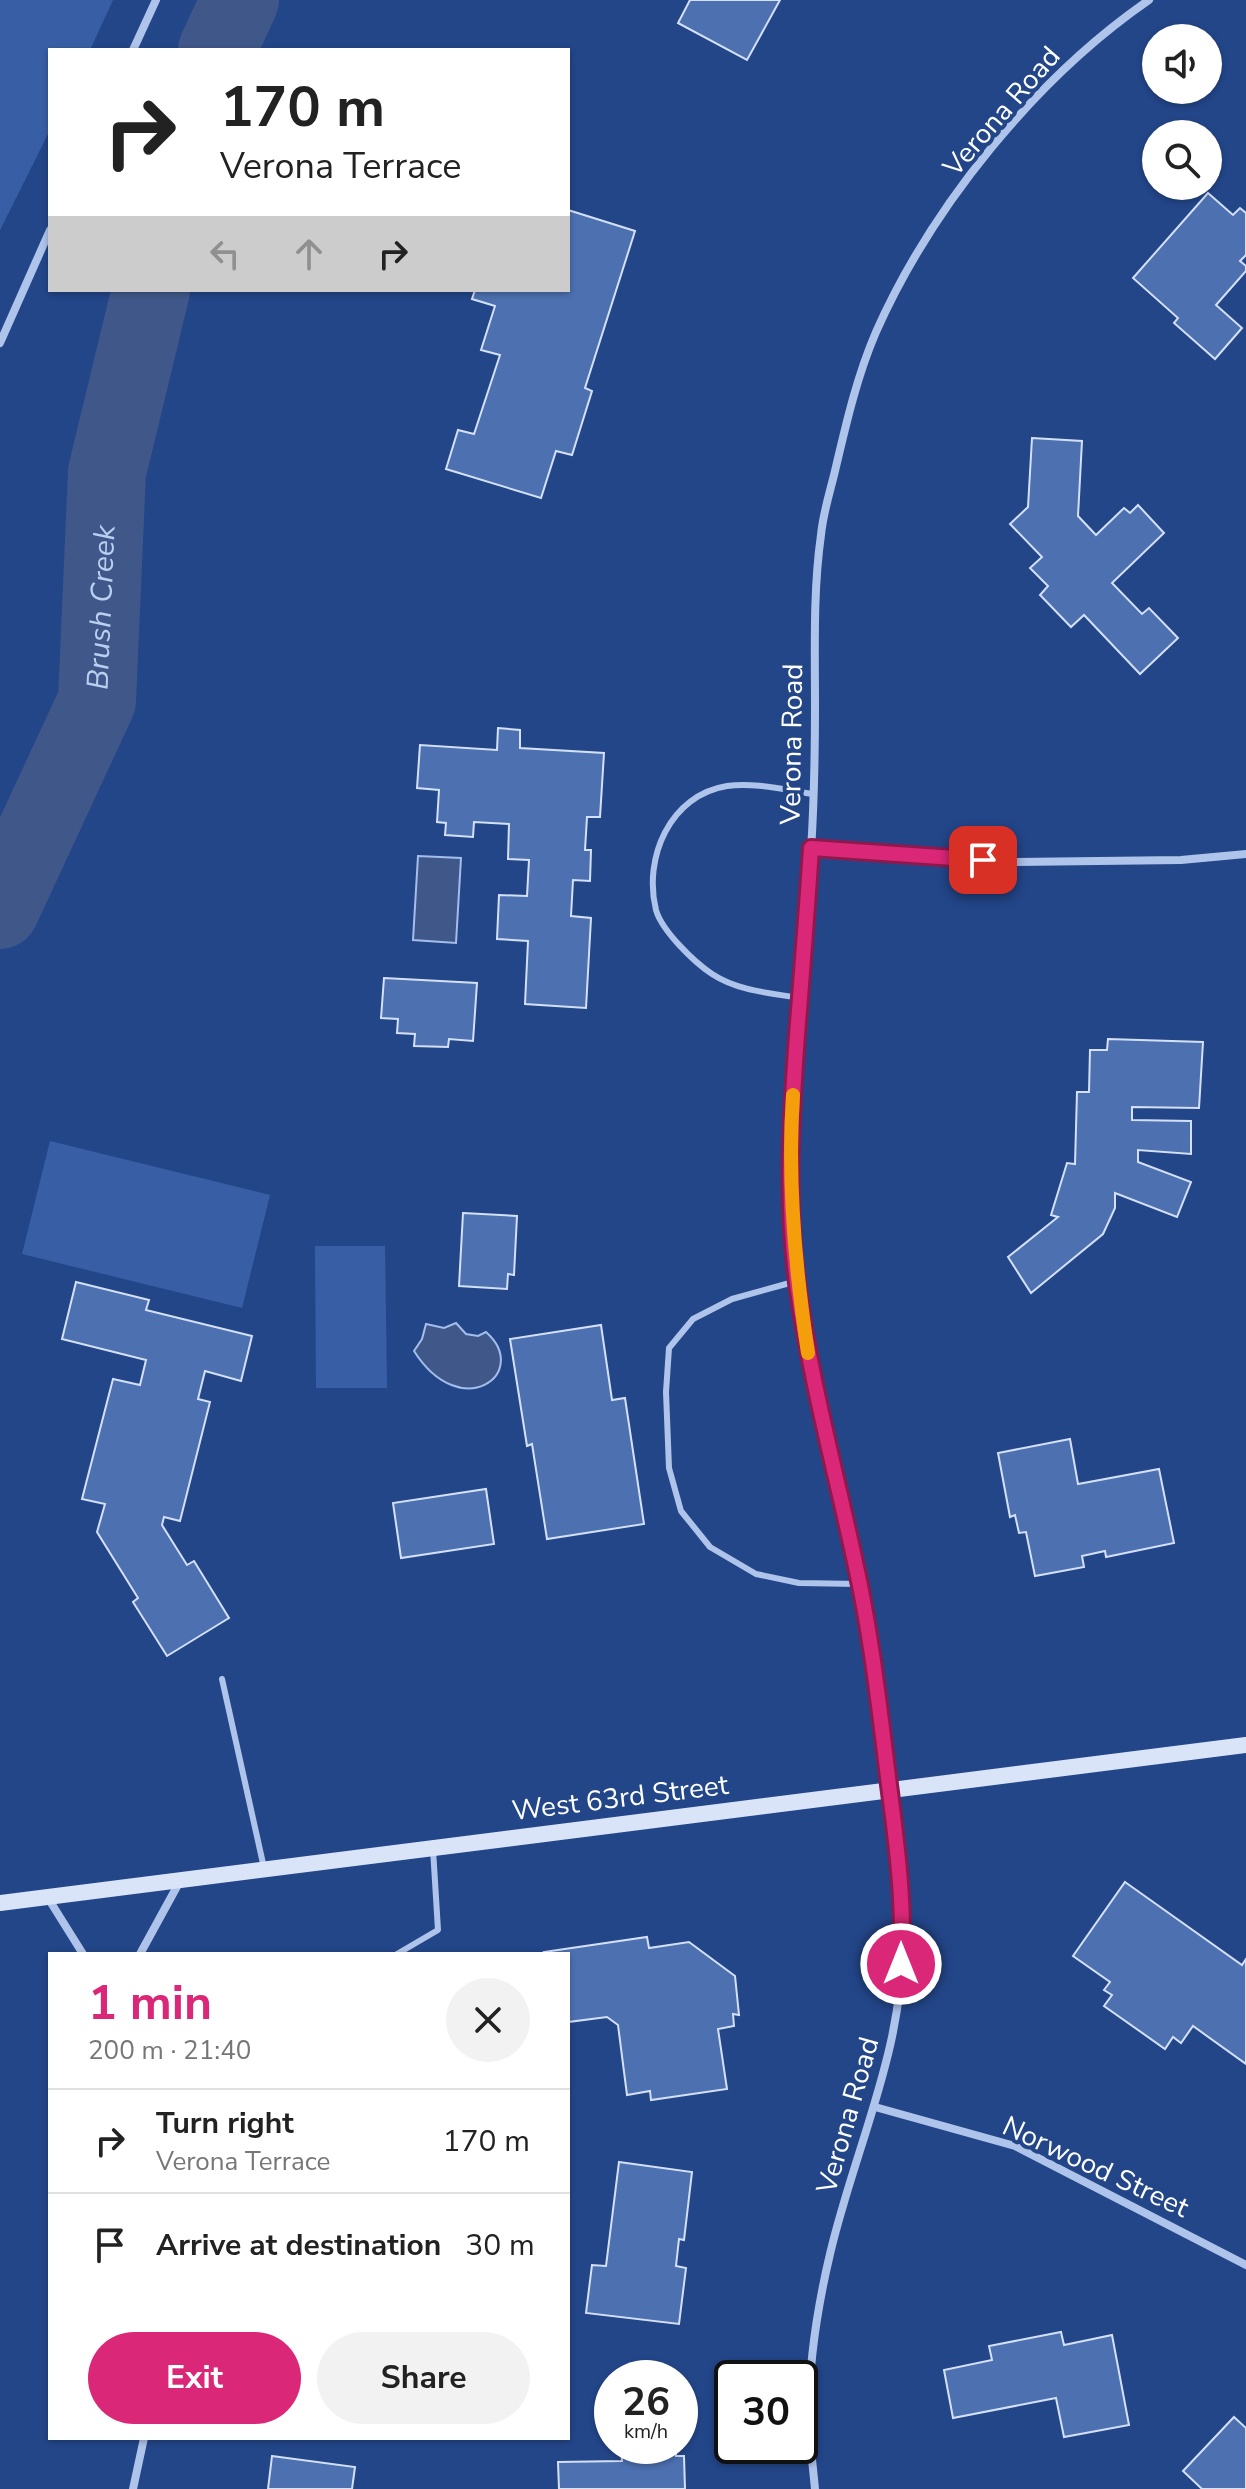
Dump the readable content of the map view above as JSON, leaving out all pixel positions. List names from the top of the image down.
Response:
{
  "streets": {
    "main road": ["West 63rd Street"],
    "street": ["Verona Road", "Norwood Street"]
  },
  "crossings": [
    ["Verona Road", "West 63rd Street"],
    ["Verona Road", "Norwood Street"]
  ],
  "water": ["Brush Creek"],
  "page": {
    "turn": ["170 m", "Verona Terrace"],
    "heading": ["1 min", "200 m · 21:40"],
    "list": [
      {
        "name": "Turn right",
        "note": "Verona Terrace",
        "value": "170 m"
      },
      {
        "name": "Arrive at destination",
        "value": "30 m"
      }
    ],
    "buttons": ["Exit", "Share"],
    "speed": "26 km/h",
    "limit": "30"
  }
}
